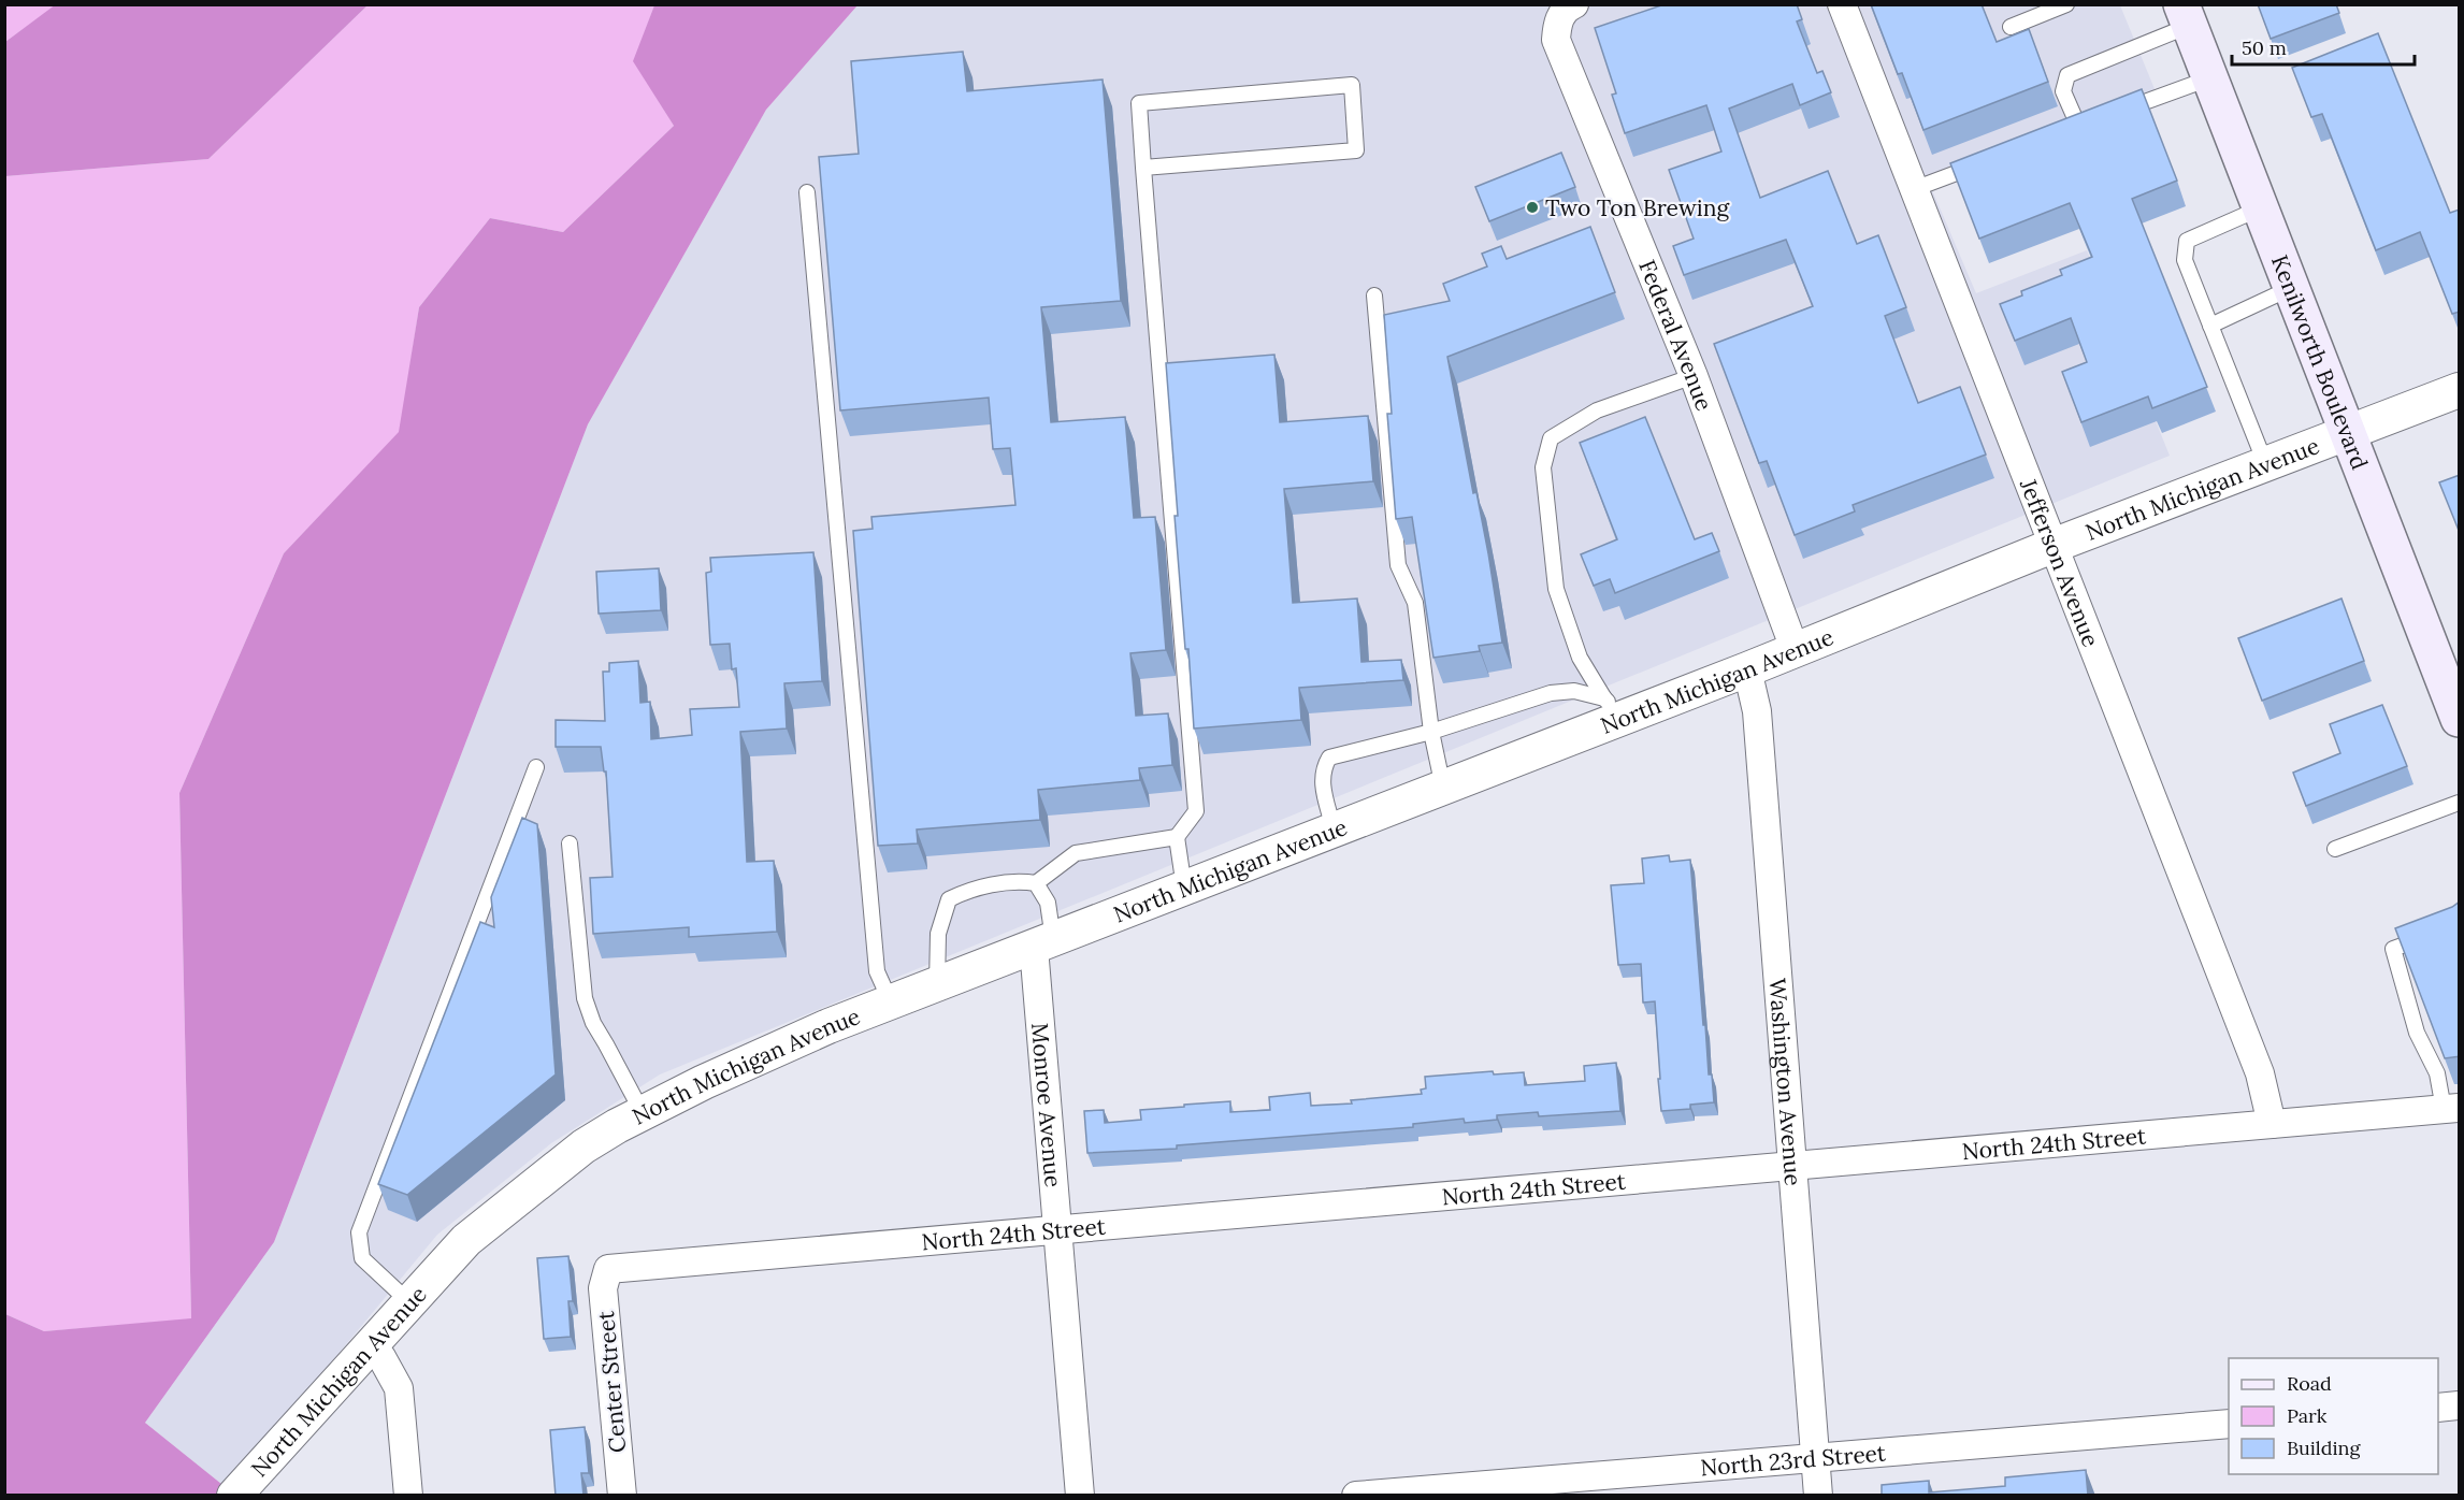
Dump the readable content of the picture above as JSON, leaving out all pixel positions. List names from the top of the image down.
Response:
{
  "streets": {
    "main road": ["Kenilworth Boulevard"],
    "street": [
      "Federal Avenue",
      "North Michigan Avenue",
      "Jefferson Avenue",
      "Washington Avenue",
      "Monroe Avenue",
      "North 24th Street",
      "Center Street",
      "North 23rd Street"
    ]
  },
  "crossings": [
    ["Federal Avenue", "North Michigan Avenue"],
    ["Kenilworth Boulevard", "North Michigan Avenue"],
    ["North Michigan Avenue", "Jefferson Avenue"],
    ["North Michigan Avenue", "Washington Avenue"],
    ["North Michigan Avenue", "Monroe Avenue"],
    ["Jefferson Avenue", "North 24th Street"],
    ["Washington Avenue", "North 24th Street"],
    ["Washington Avenue", "North 23rd Street"],
    ["Monroe Avenue", "North 24th Street"],
    ["North 24th Street", "Center Street"]
  ],
  "places": ["Two Ton Brewing"],
  "legend": ["Road", "Park", "Building"],
  "scale_bar": "50 m"
}
